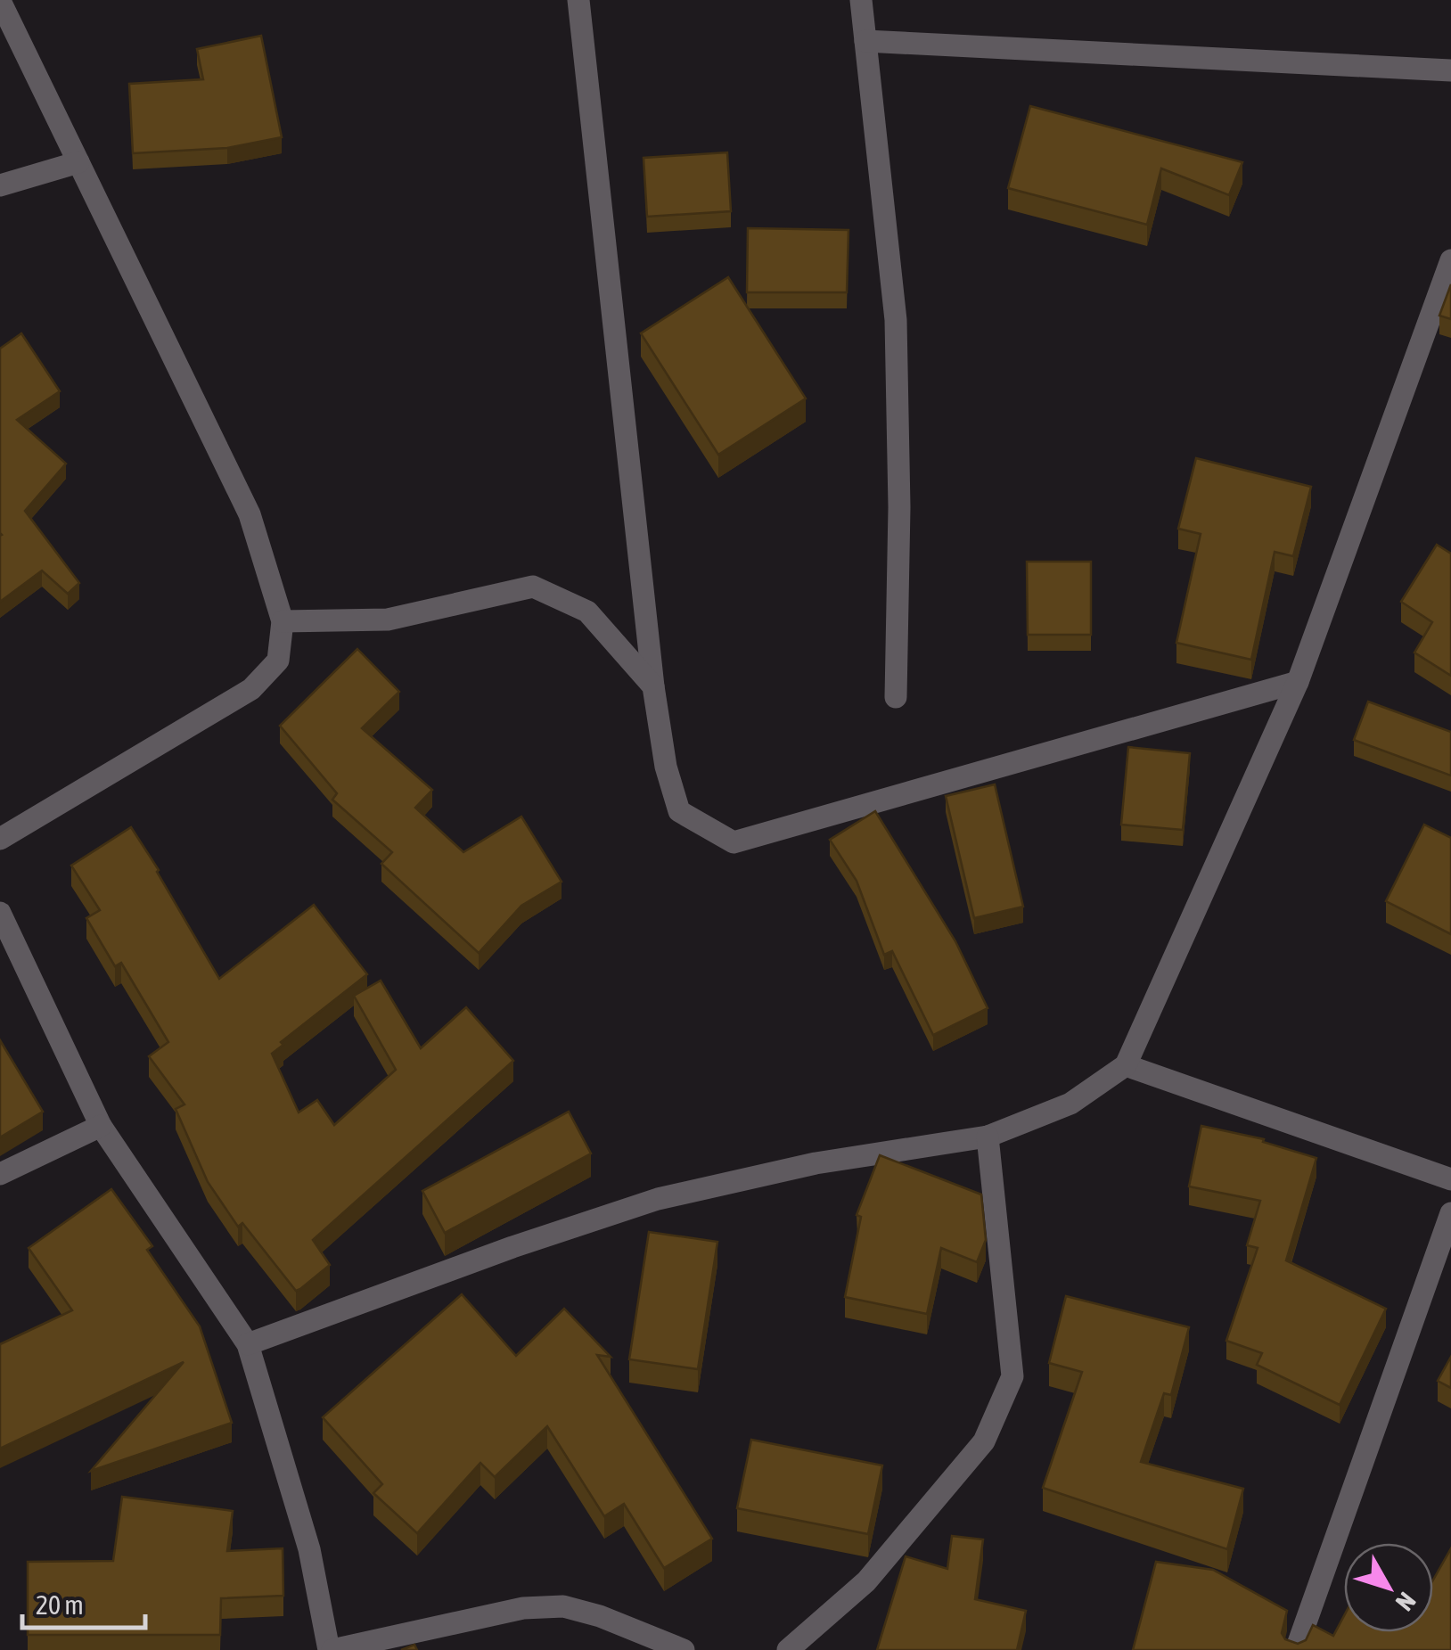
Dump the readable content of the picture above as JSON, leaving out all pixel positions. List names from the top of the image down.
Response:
{
  "scale_bar": "20 m",
  "north": "bottom right"
}
